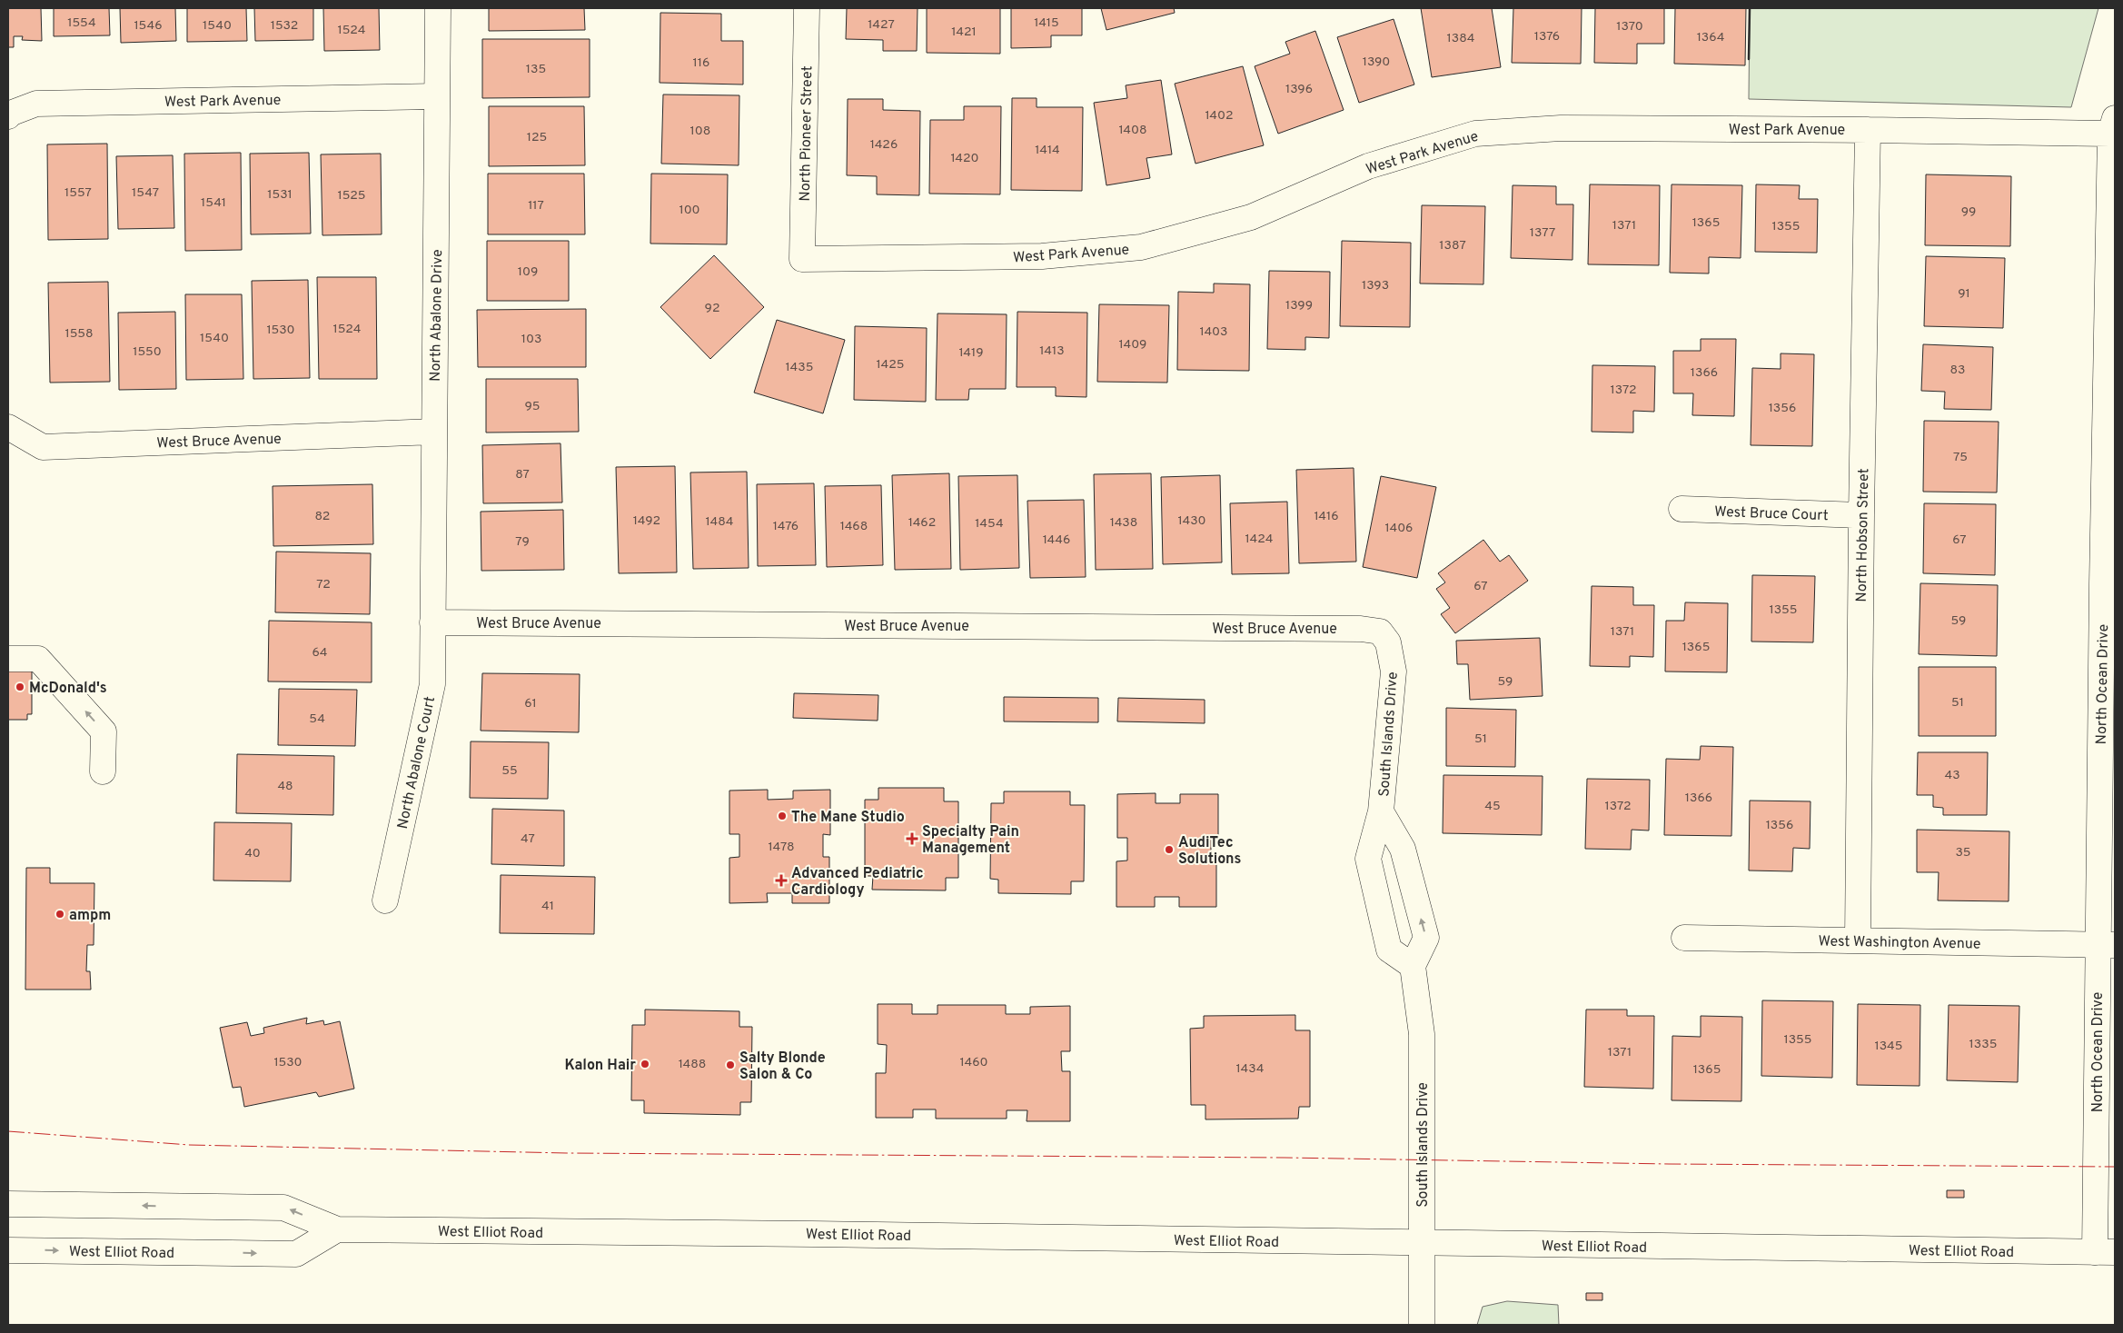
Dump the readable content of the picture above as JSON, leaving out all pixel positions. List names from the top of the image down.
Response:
{
  "streets": {
    "street": [
      "West Park Avenue",
      "North Pioneer Street",
      "North Abalone Drive",
      "West Bruce Avenue",
      "West Bruce Court",
      "North Hobson Street",
      "North Ocean Drive",
      "South Islands Drive",
      "North Abalone Court",
      "West Washington Avenue",
      "West Elliot Road"
    ]
  },
  "crossings": [
    ["West Park Avenue", "North Pioneer Street"],
    ["West Park Avenue", "North Abalone Drive"],
    ["West Park Avenue", "North Hobson Street"],
    ["West Park Avenue", "North Ocean Drive"],
    ["North Abalone Drive", "West Bruce Avenue"],
    ["North Abalone Drive", "North Abalone Court"],
    ["West Bruce Avenue", "South Islands Drive"],
    ["West Bruce Avenue", "North Abalone Court"],
    ["West Bruce Court", "North Hobson Street"],
    ["North Hobson Street", "West Washington Avenue"],
    ["North Ocean Drive", "West Washington Avenue"],
    ["North Ocean Drive", "West Elliot Road"],
    ["South Islands Drive", "West Elliot Road"]
  ],
  "places": {
    "other": [
      "McDonald's",
      "The Mane Studio",
      "AudiTec Solutions",
      "ampm",
      "Kalon Hair",
      "Salty Blonde Salon & Co"
    ],
    "health": ["Specialty Pain Management", "Advanced Pediatric Cardiology"]
  },
  "house_numbers": [
    "1554",
    "1415",
    "1427",
    "1546",
    "1540",
    "1532",
    "1370",
    "1524",
    "1421",
    "1376",
    "1364",
    "1384",
    "1390",
    "116",
    "135",
    "1396",
    "1402",
    "1408",
    "108",
    "125",
    "1426",
    "1414",
    "1420",
    "1557",
    "1547",
    "1531",
    "1525",
    "1541",
    "117",
    "100",
    "99",
    "1365",
    "1371",
    "1355",
    "1377",
    "1387",
    "109",
    "1393",
    "91",
    "1399",
    "92",
    "1524",
    "1530",
    "1403",
    "1558",
    "1540",
    "103",
    "1409",
    "1413",
    "1550",
    "1419",
    "1425",
    "1435",
    "83",
    "1366",
    "1372",
    "95",
    "1356",
    "75",
    "87",
    "82",
    "1416",
    "1492",
    "1430",
    "1484",
    "1462",
    "1438",
    "1454",
    "1476",
    "1468",
    "1406",
    "1424",
    "1446",
    "67",
    "79",
    "72",
    "67",
    "1355",
    "59",
    "1371",
    "1365",
    "64",
    "59",
    "51",
    "61",
    "54",
    "51",
    "55",
    "43",
    "48",
    "1366",
    "45",
    "1372",
    "1356",
    "47",
    "1478",
    "35",
    "40",
    "41",
    "1355",
    "1335",
    "1345",
    "1371",
    "1530",
    "1460",
    "1488",
    "1434",
    "1365"
  ]
}
